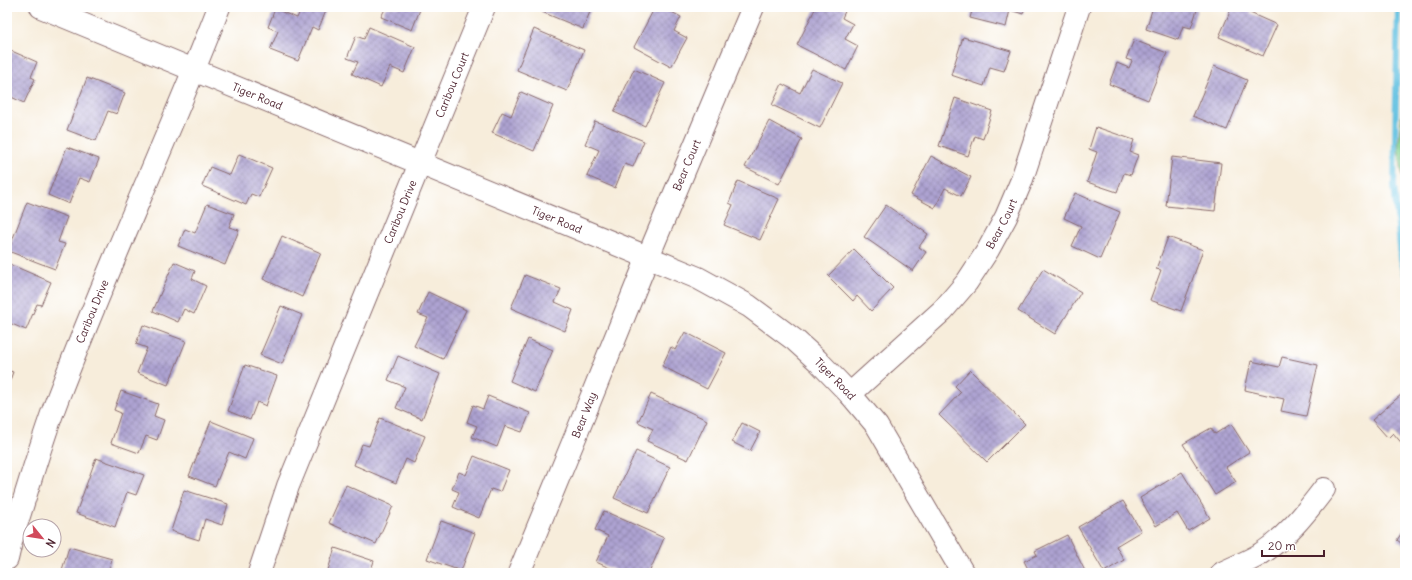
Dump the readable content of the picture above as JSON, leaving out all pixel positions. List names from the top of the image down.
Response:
{
  "streets": {
    "street": [
      "Caribou Court",
      "Tiger Road",
      "Bear Court",
      "Caribou Drive",
      "Bear Way"
    ]
  },
  "crossings": [
    ["Caribou Court", "Tiger Road"],
    ["Caribou Court", "Caribou Drive"],
    ["Tiger Road", "Bear Court"],
    ["Tiger Road", "Caribou Drive"],
    ["Tiger Road", "Bear Way"],
    ["Bear Court", "Bear Way"]
  ],
  "scale_bar": "20 m",
  "north": "bottom right"
}
